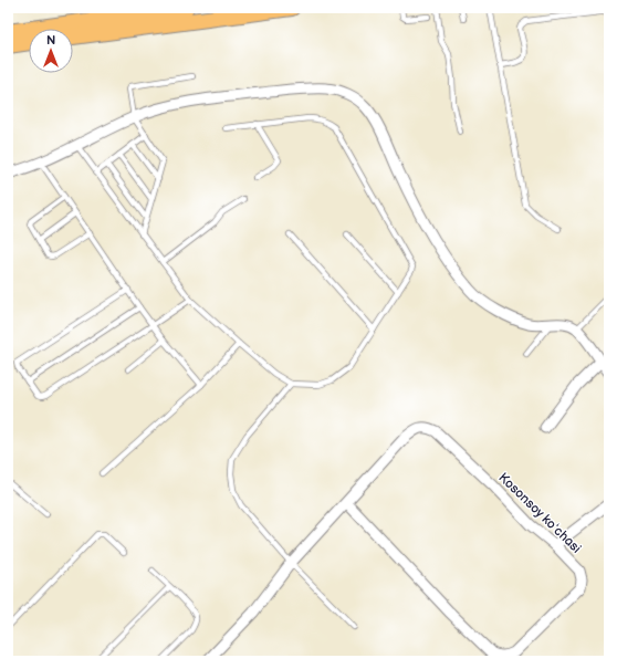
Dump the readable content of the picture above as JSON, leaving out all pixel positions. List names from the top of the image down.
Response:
{
  "streets": {
    "street": ["Kosonsoy koʻchasi"]
  },
  "north": "top"
}
